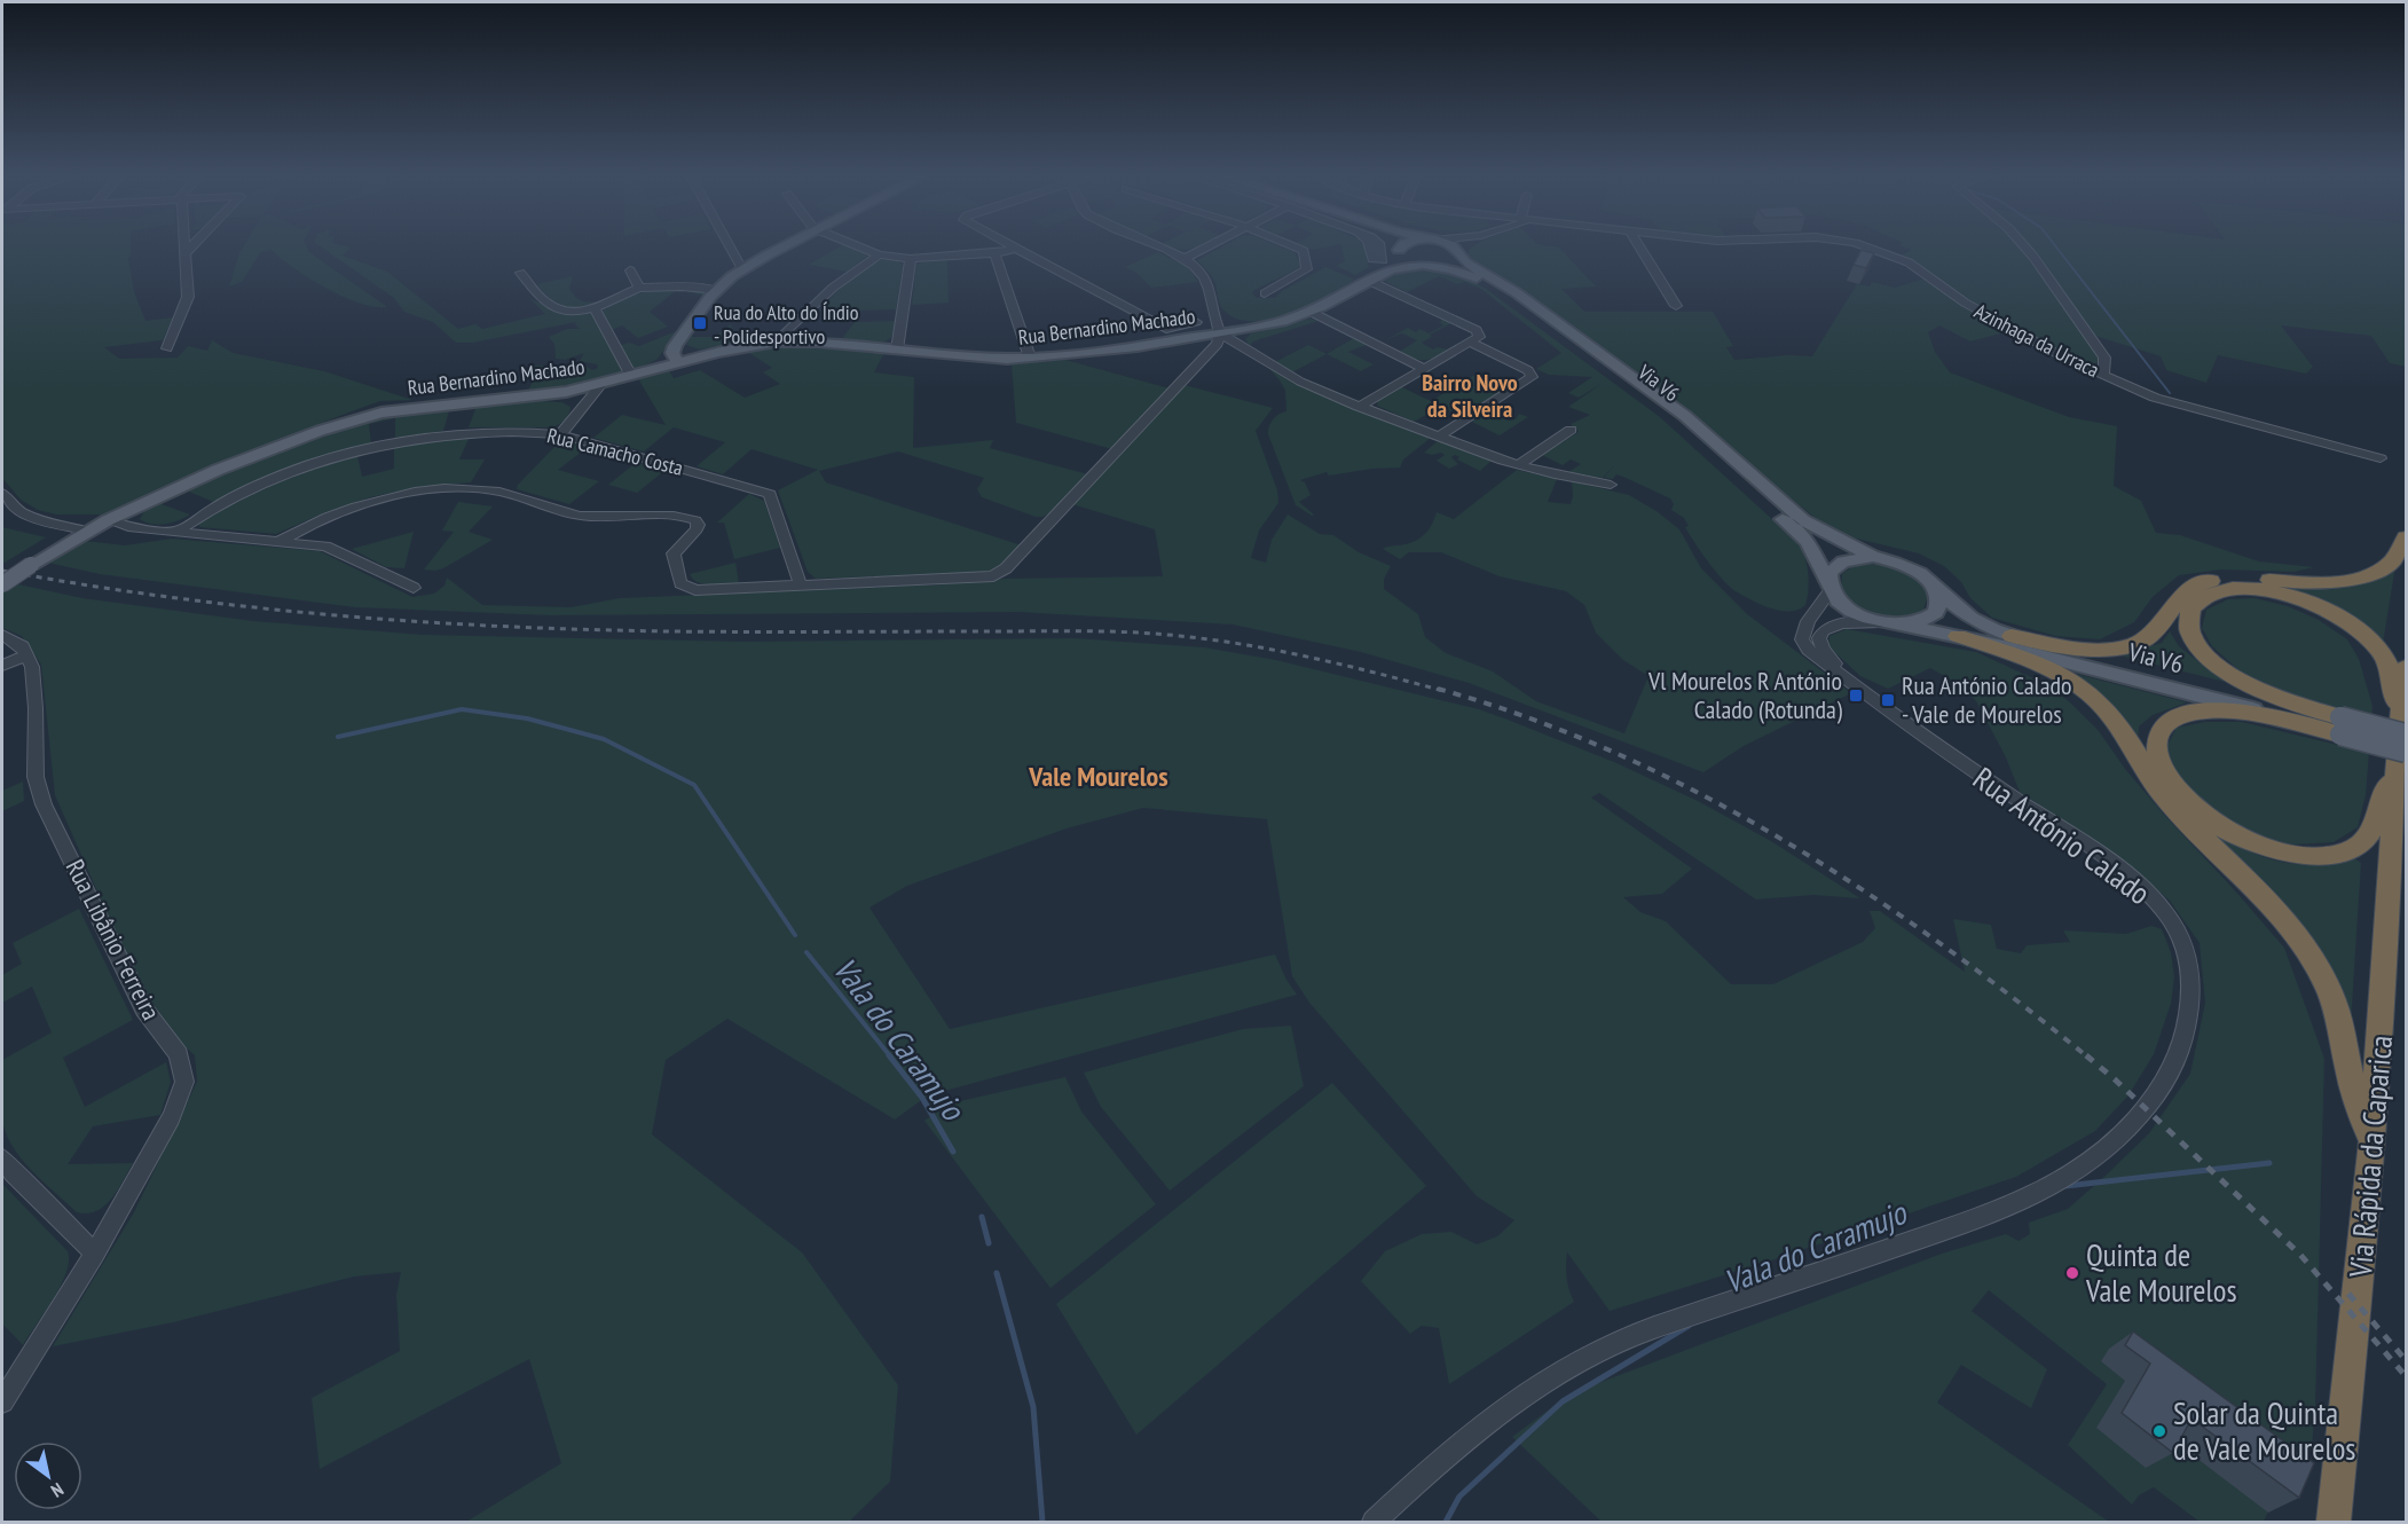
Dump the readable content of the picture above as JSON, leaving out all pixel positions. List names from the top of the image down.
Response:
{
  "streets": {
    "highway": ["Via Rápida da Caparica"],
    "main road": ["Rua Bernardino Machado", "Via V6"],
    "street": [
      "Azinhaga da Urraca",
      "Rua Camacho Costa",
      "Rua António Calado",
      "Rua Libânio Ferreira"
    ]
  },
  "crossings": [
    ["Rua Bernardino Machado", "Via V6"],
    ["Via V6", "Rua António Calado"],
    ["Via V6", "Via Rápida da Caparica"]
  ],
  "districts": ["Bairro Novo da Silveira", "Vale Mourelos"],
  "water": ["Vala do Caramujo"],
  "places": {
    "transit": ["Rua do Alto do Índio - Polidesportivo", "Vl Mourelos R António Calado (Rotunda)", "Rua António Calado - Vale de Mourelos"],
    "other": ["Quinta de Vale Mourelos", "Solar da Quinta de Vale Mourelos"]
  },
  "north": "bottom right"
}
